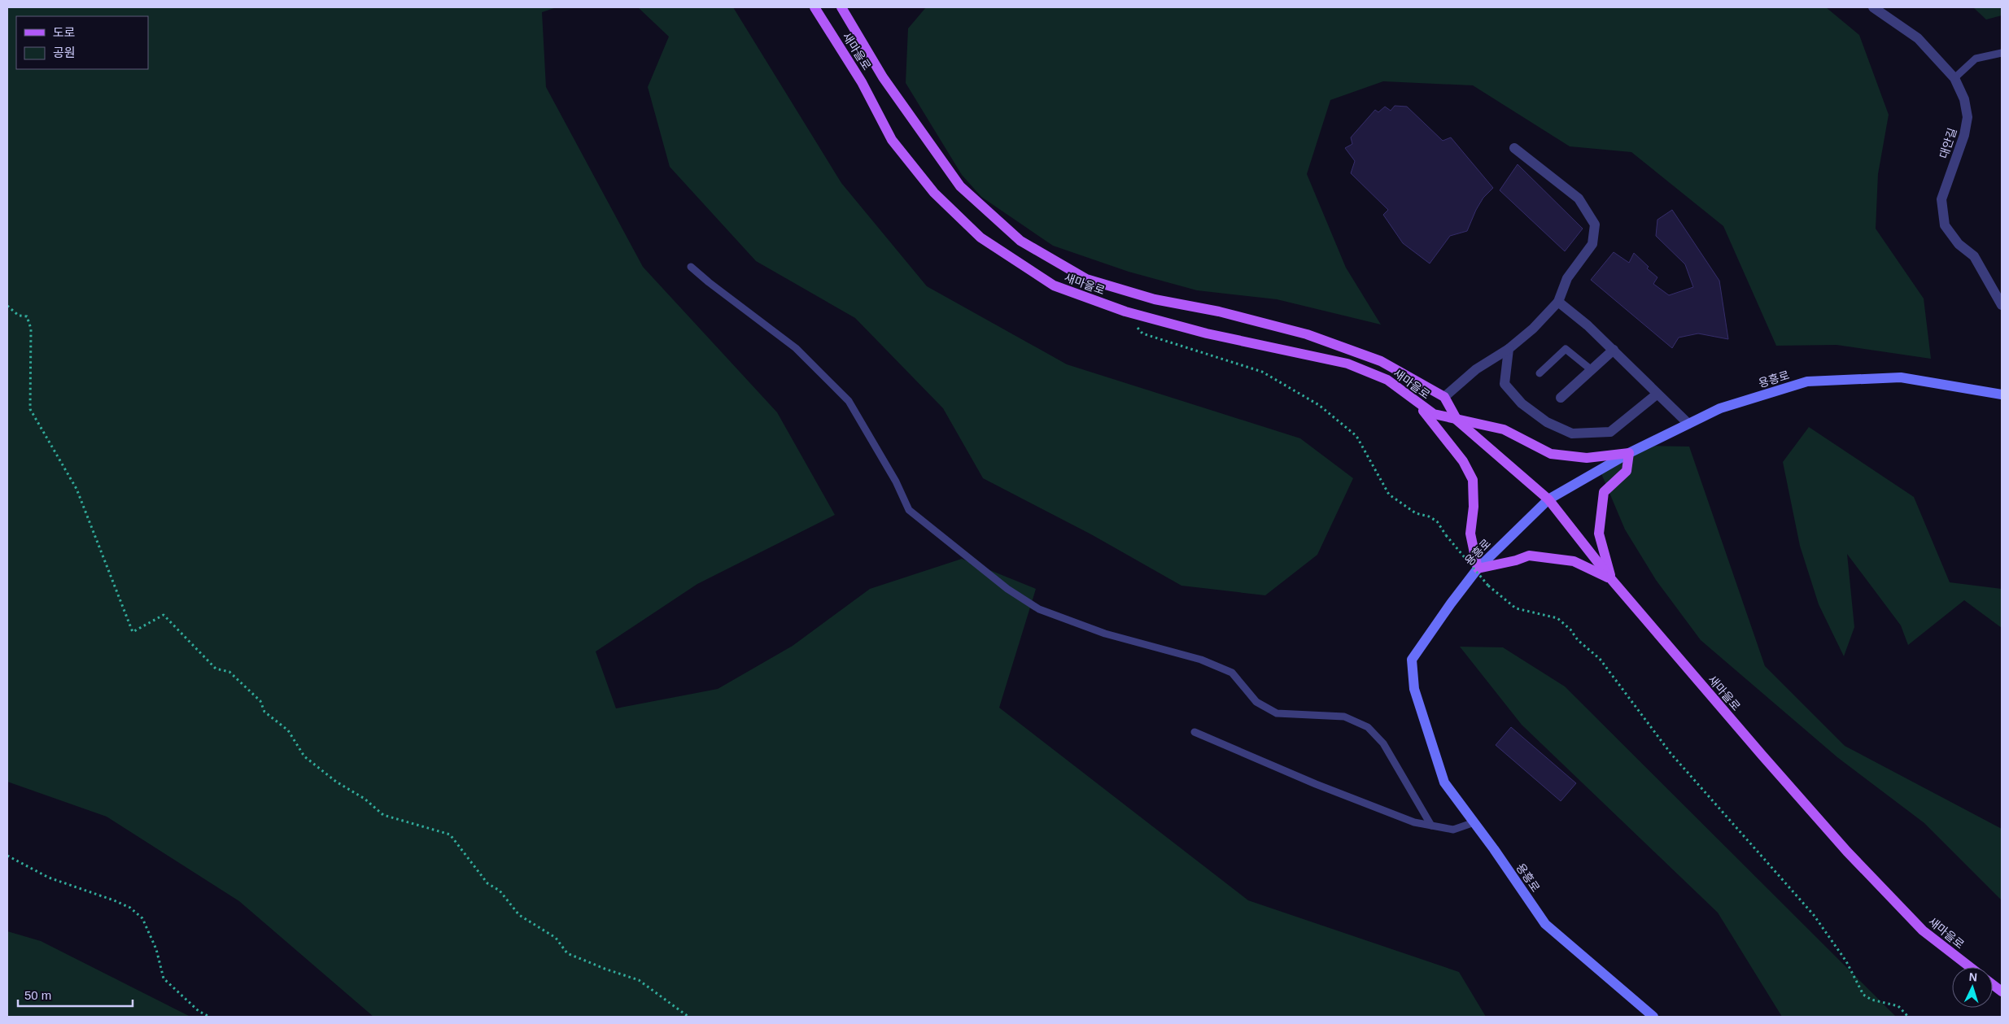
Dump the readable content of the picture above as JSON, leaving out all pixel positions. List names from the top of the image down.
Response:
{
  "streets": {
    "main road": ["새마을로"],
    "street": ["대안길", "용흥로"]
  },
  "crossings": [
    ["새마을로", "용흥로"]
  ],
  "legend": ["도로", "공원"],
  "scale_bar": "50 m",
  "north": "top"
}
